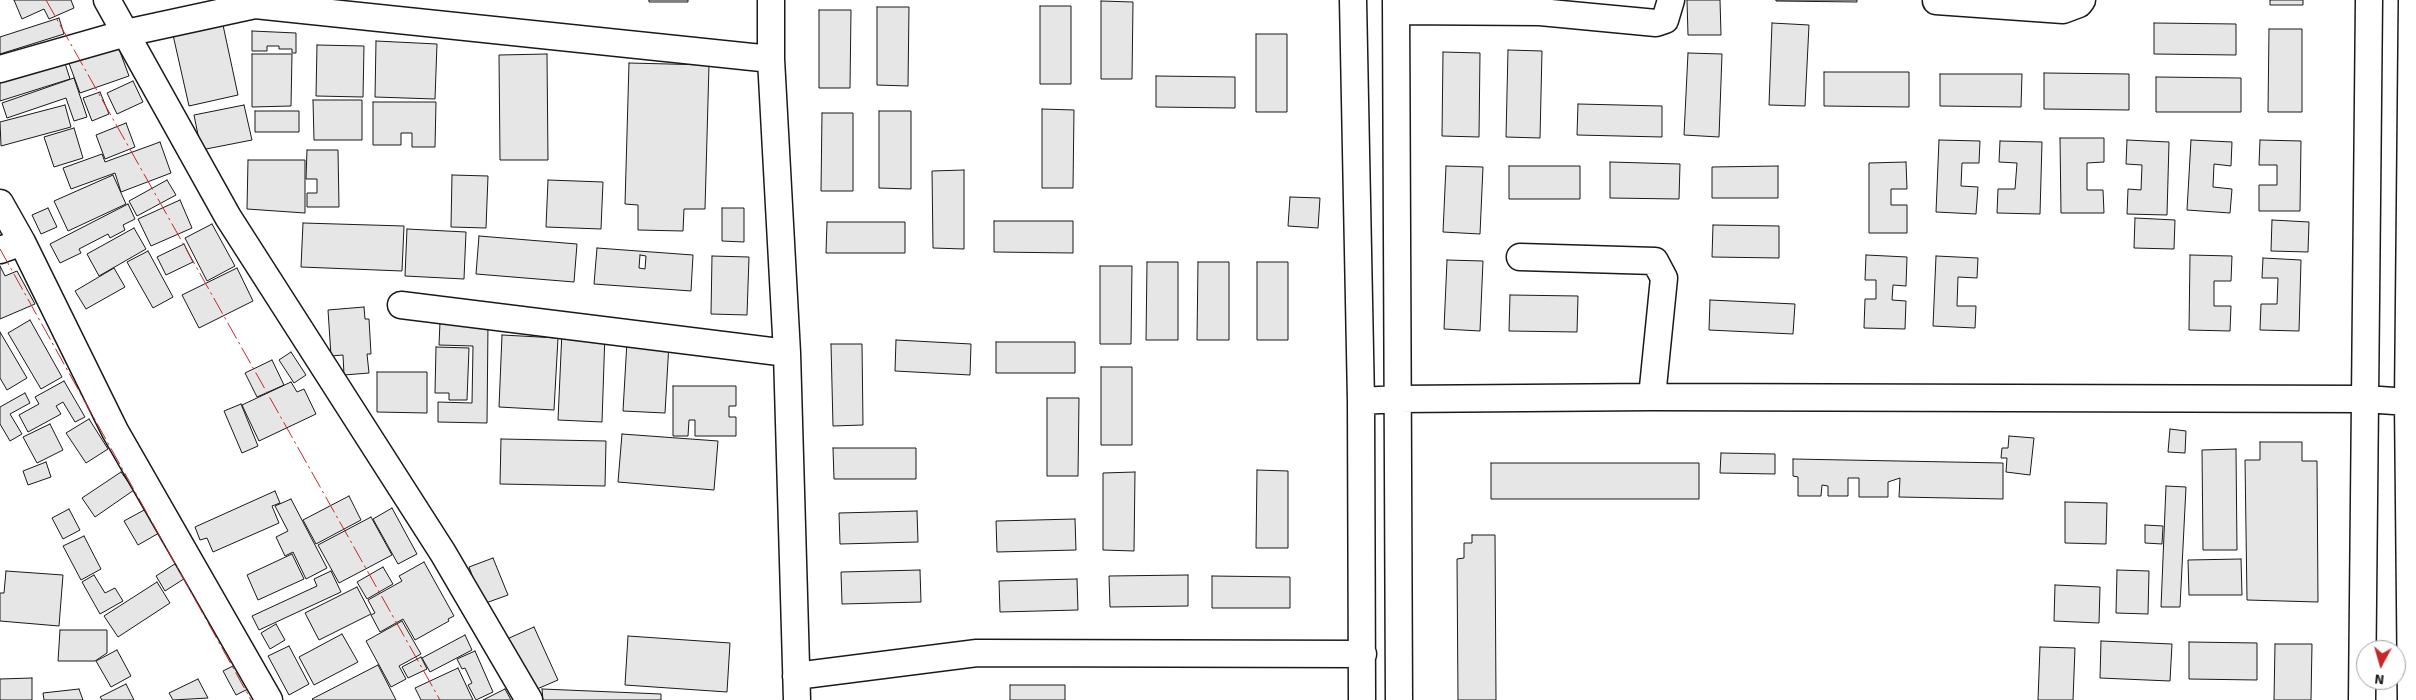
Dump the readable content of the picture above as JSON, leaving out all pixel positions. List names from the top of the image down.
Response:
{
  "north": "bottom"
}
